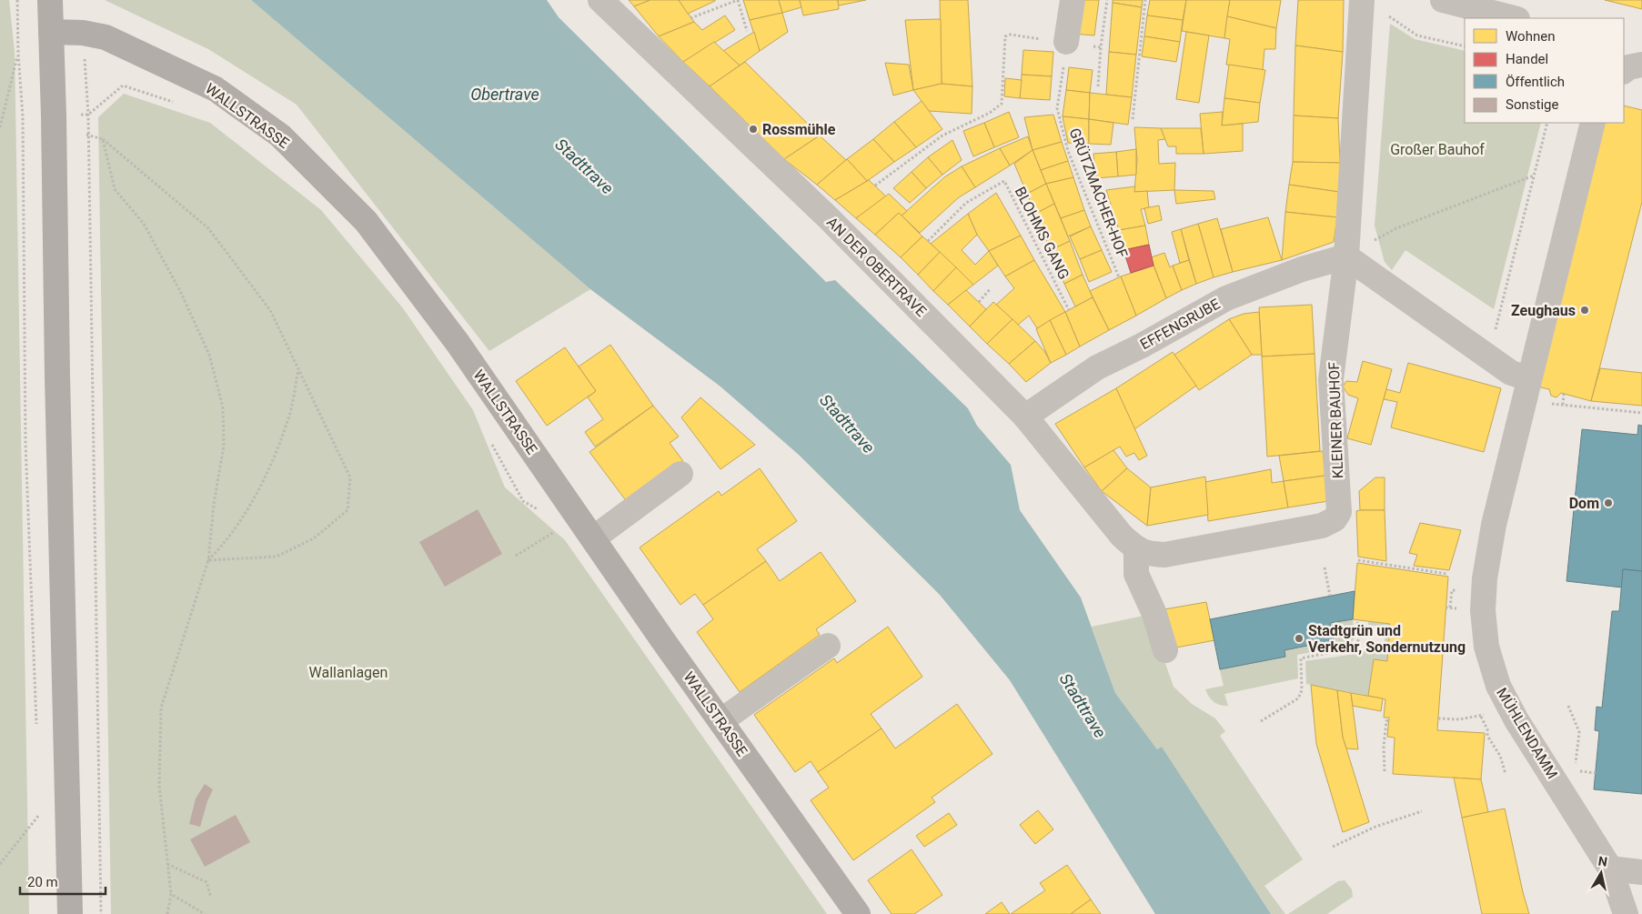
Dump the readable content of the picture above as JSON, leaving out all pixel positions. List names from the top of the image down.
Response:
{
  "streets": {
    "main road": ["WALLSTRASSE"],
    "street": [
      "AN DER OBERTRAVE",
      "EFFENGRUBE",
      "KLEINER BAUHOF",
      "MÜHLENDAMM"
    ],
    "path": ["GRÜTZMACHER-HOF", "BLOHMS GANG"]
  },
  "crossings": [
    ["AN DER OBERTRAVE", "EFFENGRUBE"],
    ["AN DER OBERTRAVE", "KLEINER BAUHOF"],
    ["EFFENGRUBE", "KLEINER BAUHOF"]
  ],
  "water": ["Obertrave", "Stadttrave"],
  "parks": ["Großer Bauhof", "Wallanlagen"],
  "places": [
    "Rossmühle",
    "Zeughaus",
    "Dom",
    "Stadtgrün und Verkehr, Sondernutzung"
  ],
  "legend": [
    "Wohnen",
    "Handel",
    "Öffentlich",
    "Sonstige"
  ],
  "scale_bar": "20 m",
  "north": "top"
}
